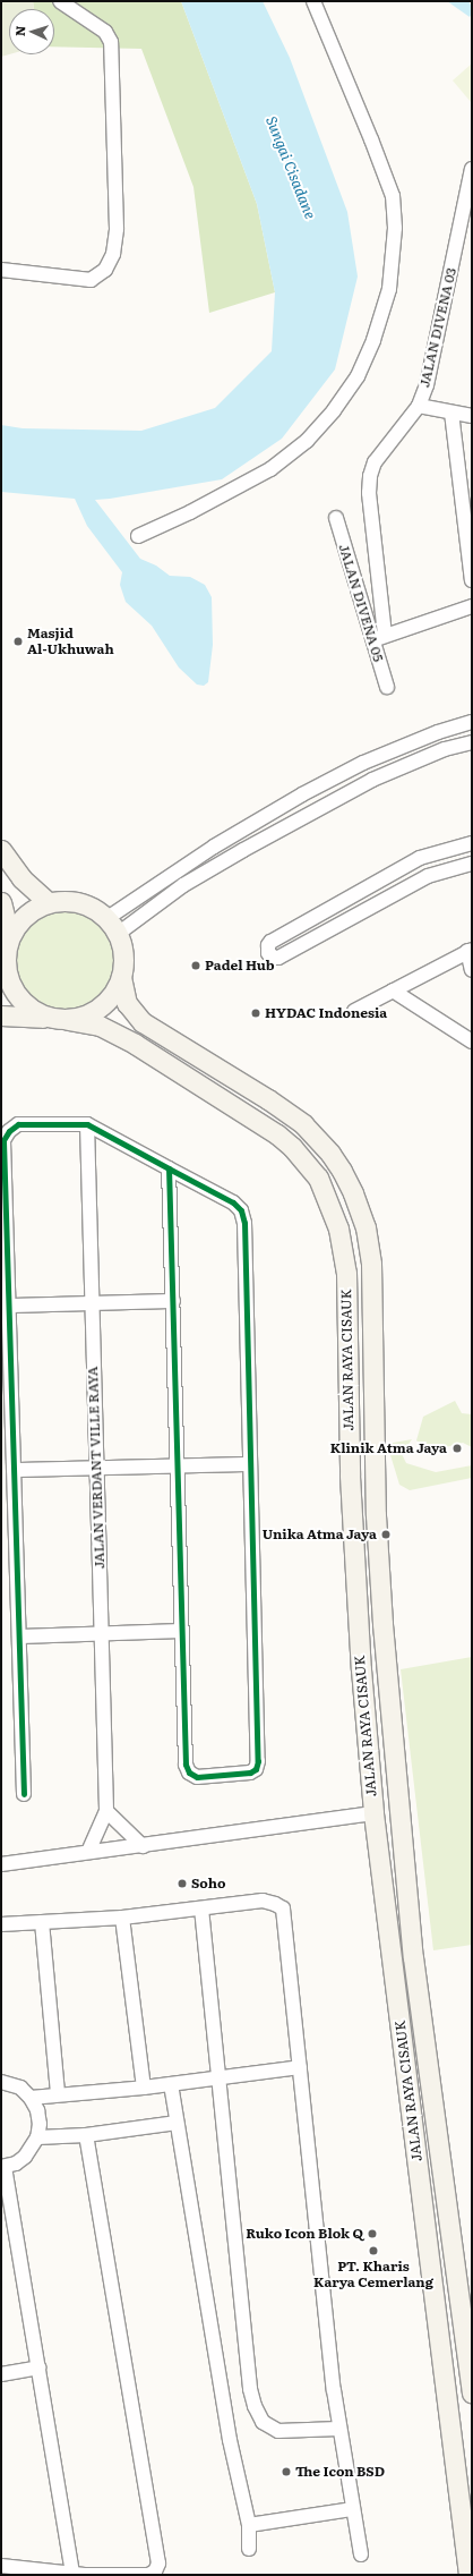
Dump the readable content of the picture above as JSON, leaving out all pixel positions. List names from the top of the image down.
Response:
{
  "streets": {
    "main road": ["JALAN RAYA CISAUK"],
    "street": ["JALAN DIVENA 03", "JALAN DIVENA 05", "JALAN VERDANT VILLE RAYA"]
  },
  "crossings": [
    ["JALAN DIVENA 03", "JALAN DIVENA 05"]
  ],
  "water": ["Sungai Cisadane"],
  "places": [
    "Masjid Al-Ukhuwah",
    "Padel Hub",
    "HYDAC Indonesia",
    "Klinik Atma Jaya",
    "Unika Atma Jaya",
    "Soho",
    "Ruko Icon Blok Q",
    "PT. Kharis Karya Cemerlang",
    "The Icon BSD"
  ],
  "north": "left"
}
